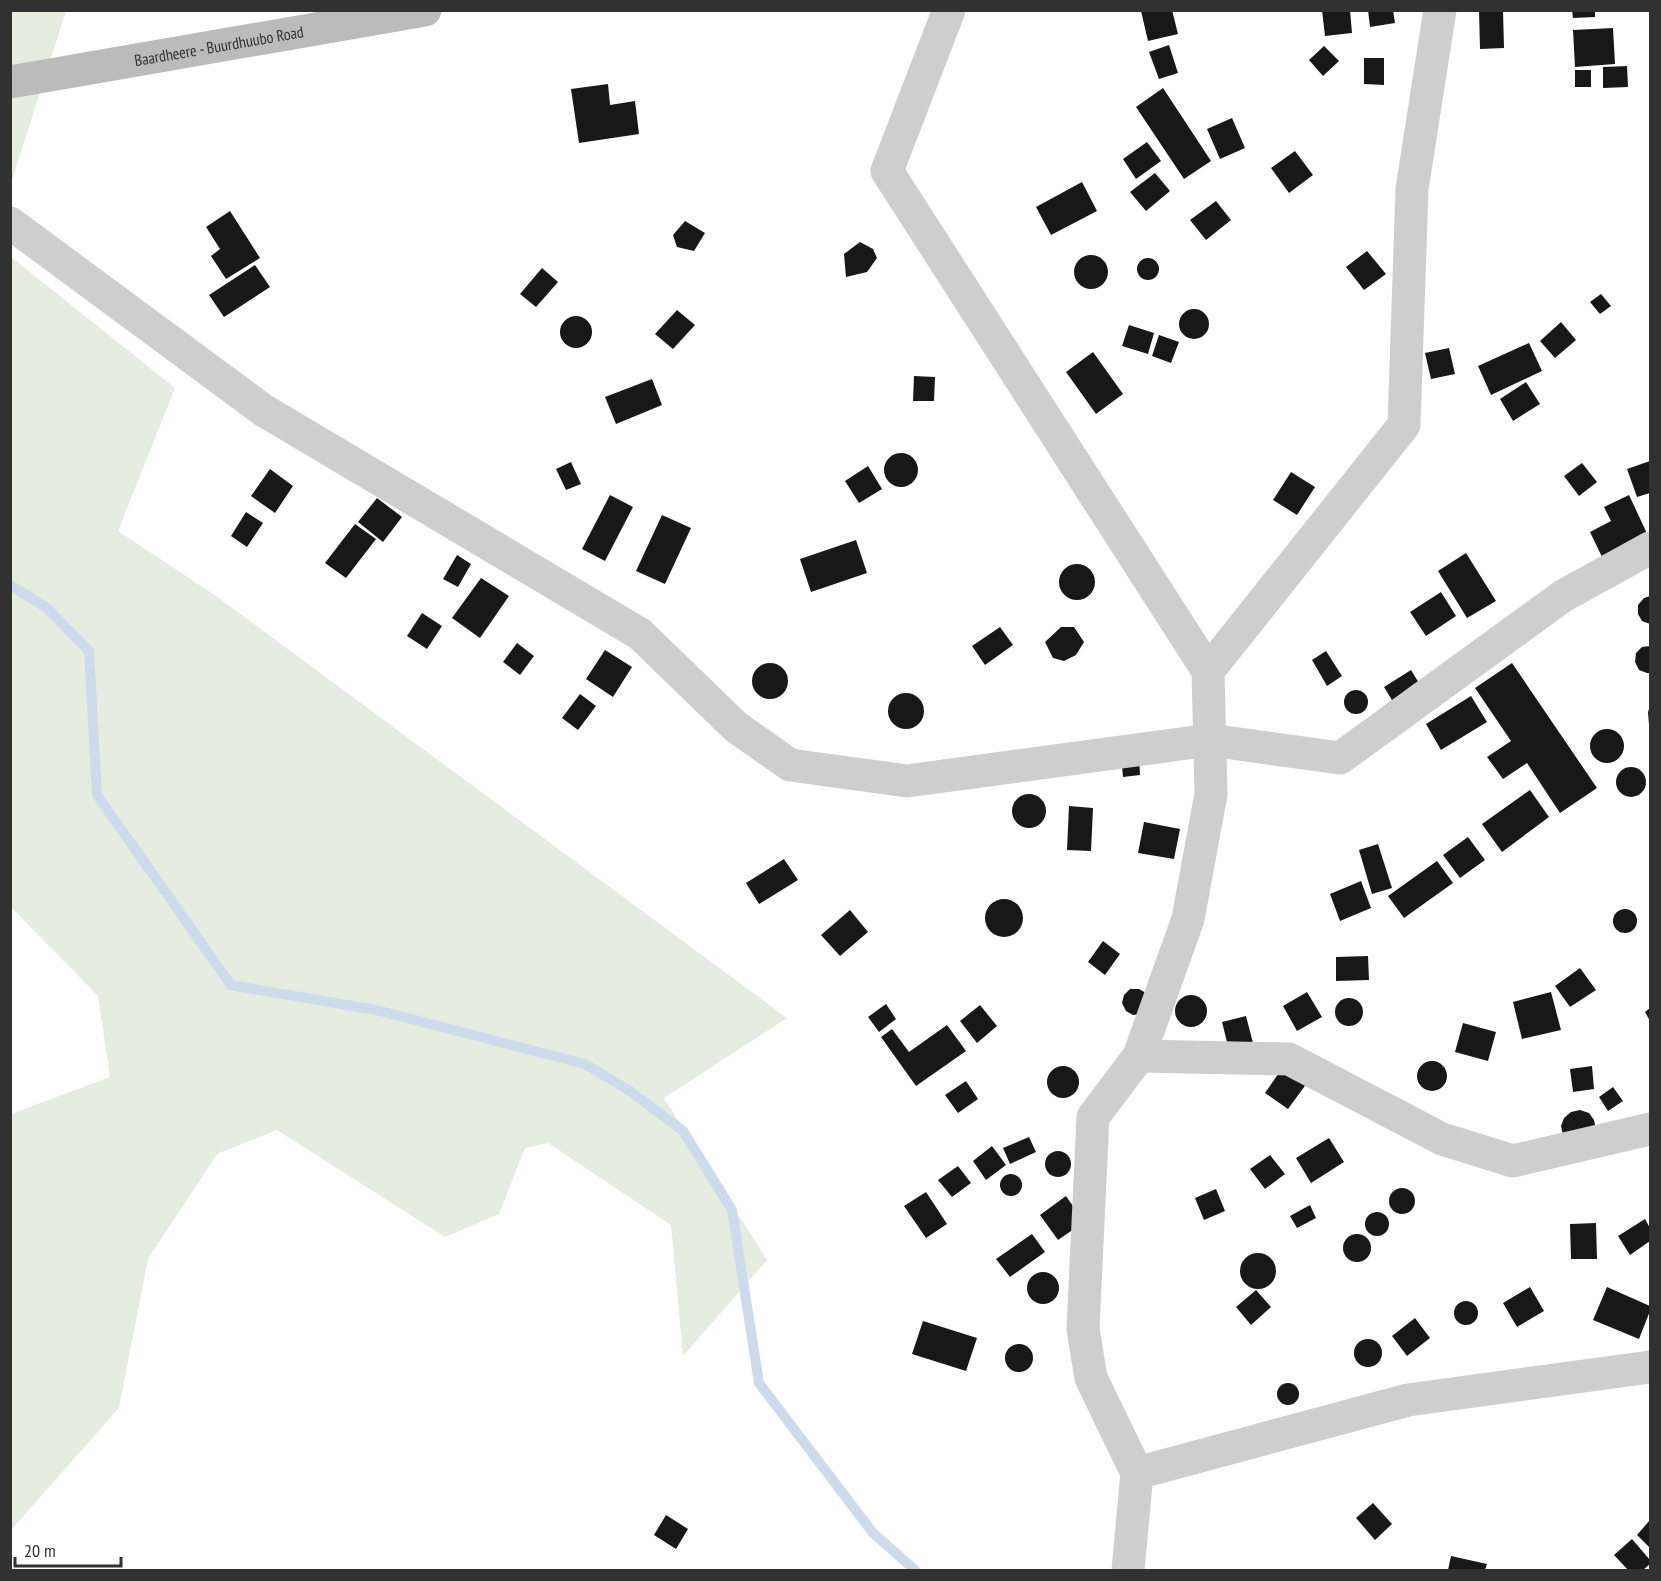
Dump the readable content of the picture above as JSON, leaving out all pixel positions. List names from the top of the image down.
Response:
{
  "streets": {
    "main road": ["Baardheere - Buurdhuubo Road"]
  },
  "scale_bar": "20 m"
}
